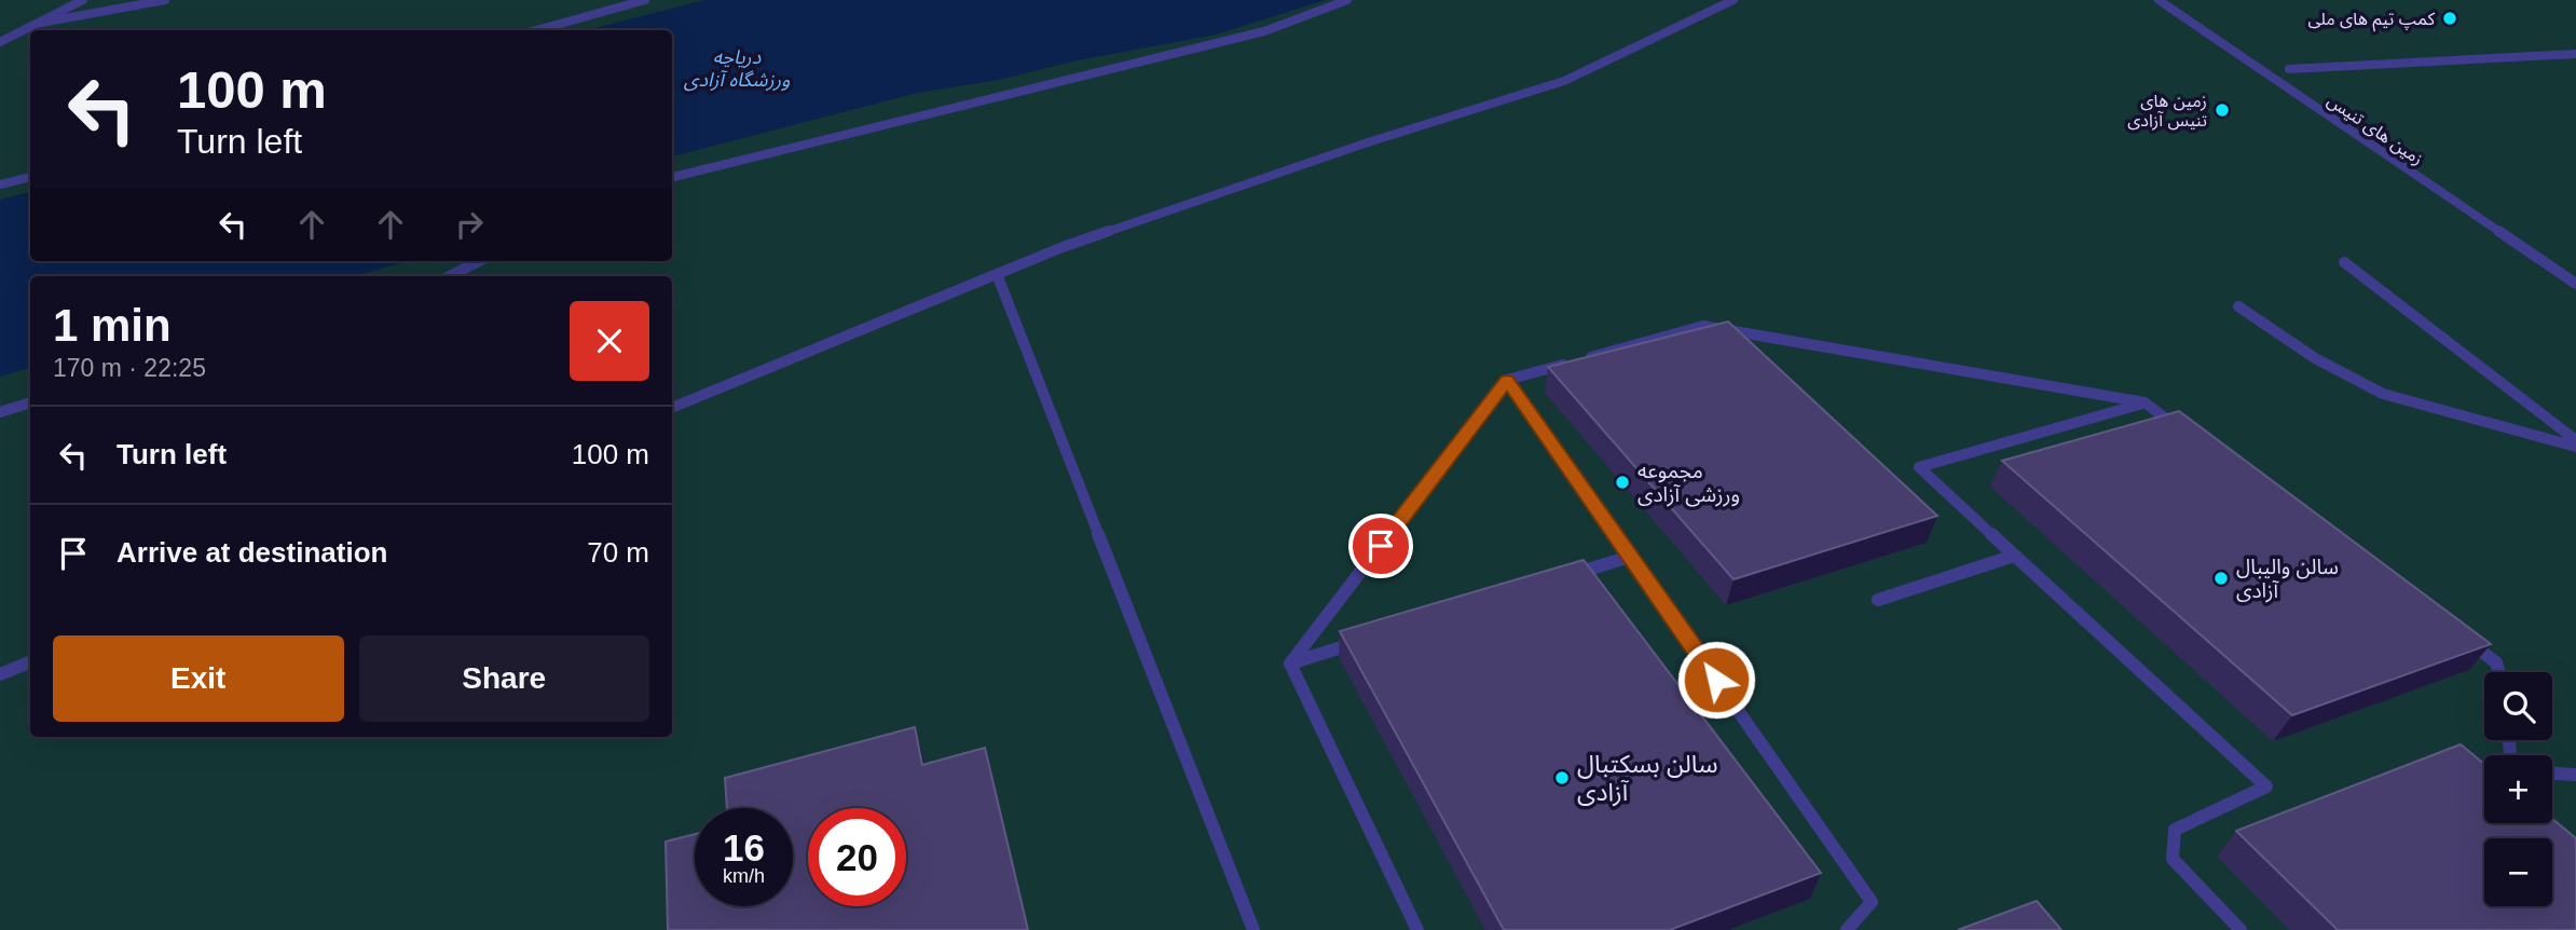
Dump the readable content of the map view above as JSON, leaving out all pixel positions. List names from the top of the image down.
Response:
{
  "streets": {
    "lane": ["زمین های تنیس"]
  },
  "water": ["دریاچه ورزشگاه آزادی"],
  "places": [
    "کمپ تیم های ملی",
    "زمین های تنیس آزادی",
    "مجموعه ورزشی آزادی",
    "سالن والیبال آزادی",
    "سالن بسکتبال آزادی"
  ],
  "page": {
    "turn": ["100 m", "Turn left"],
    "heading": ["1 min", "170 m · 22:25"],
    "list": [
      {
        "name": "Turn left",
        "value": "100 m"
      },
      {
        "name": "Arrive at destination",
        "value": "70 m"
      }
    ],
    "buttons": ["Exit", "Share"],
    "map_buttons": ["+", "−"],
    "speed": "16 km/h",
    "limit": "20"
  }
}
